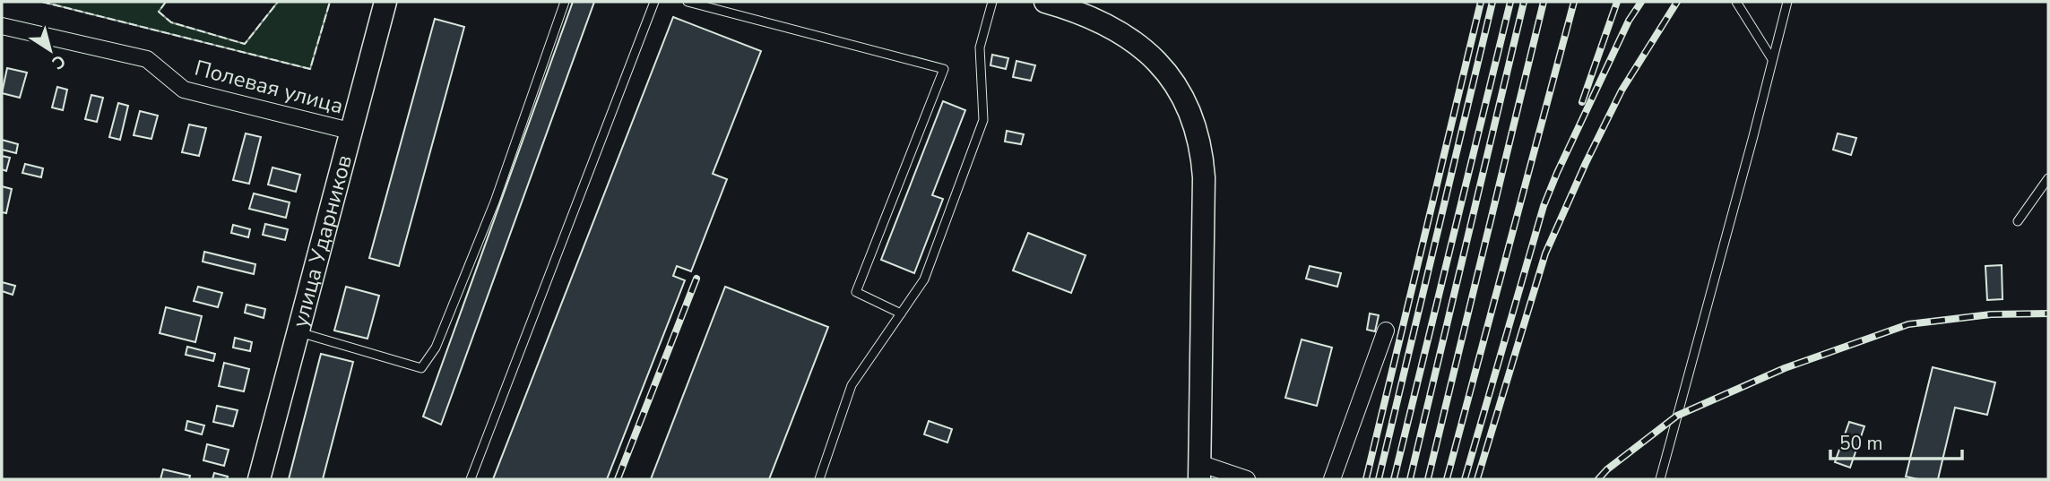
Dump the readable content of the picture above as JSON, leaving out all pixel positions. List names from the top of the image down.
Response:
{
  "streets": {
    "main road": ["улица Ударников"],
    "street": ["Полевая улица"]
  },
  "crossings": [
    ["Полевая улица", "улица Ударников"]
  ],
  "scale_bar": "50 m",
  "north": "bottom right"
}
